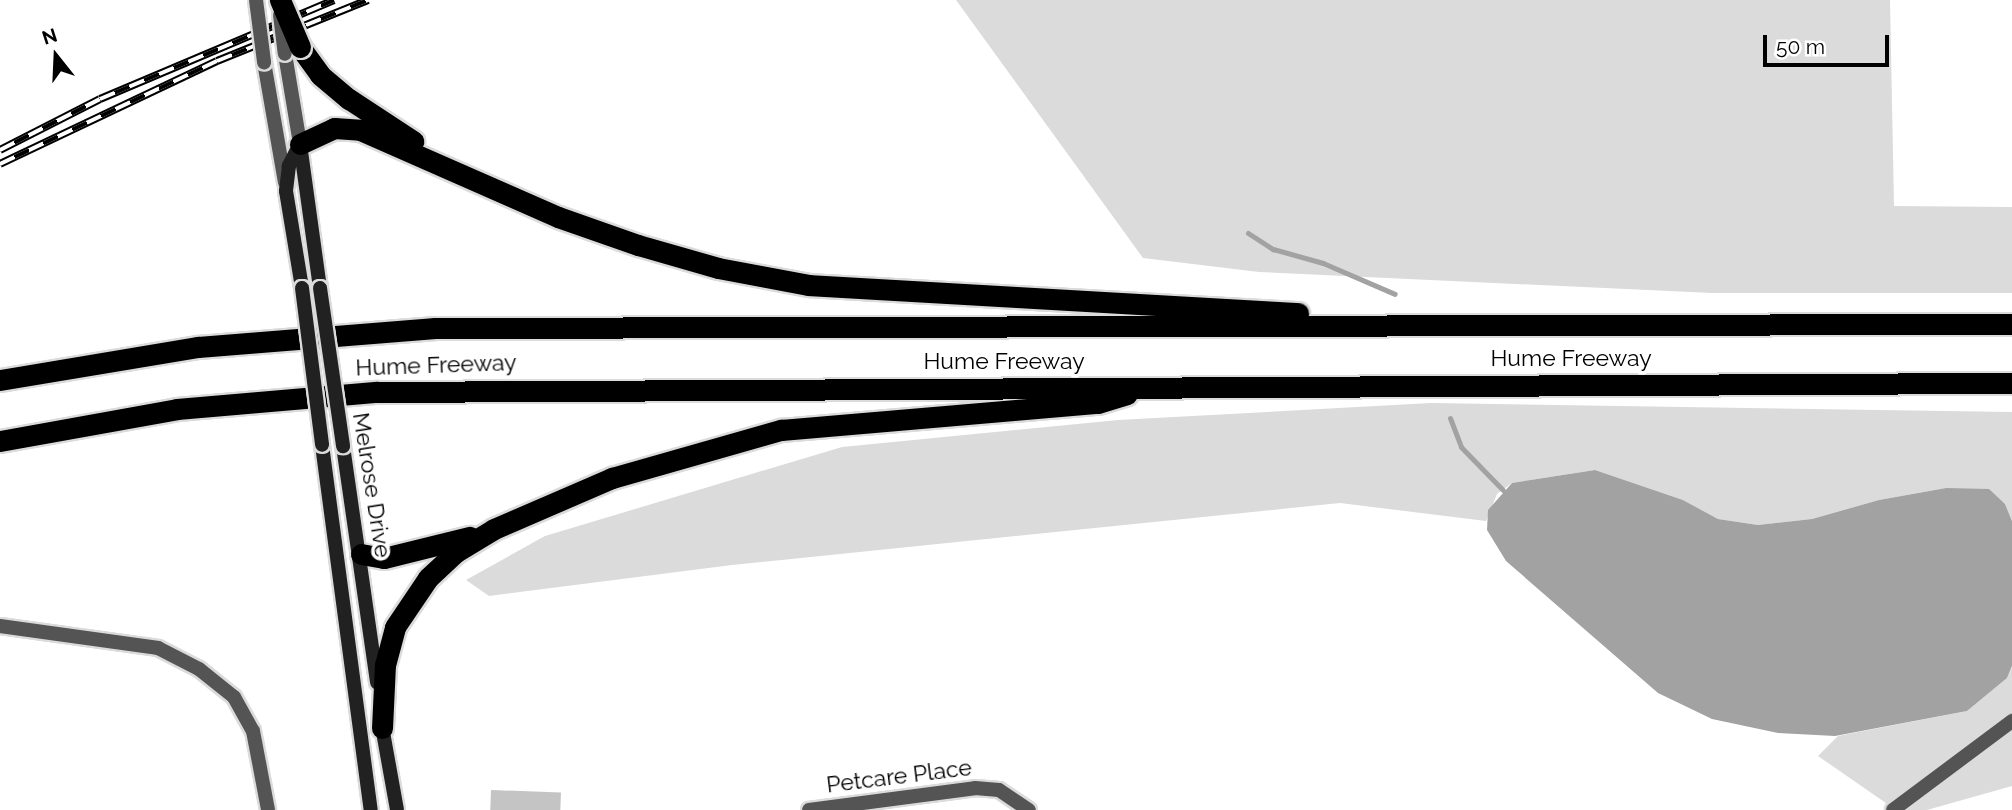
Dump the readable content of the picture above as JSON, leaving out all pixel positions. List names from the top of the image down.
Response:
{
  "streets": {
    "highway": ["Hume Freeway"],
    "main road": ["Melrose Drive"],
    "street": ["Petcare Place"]
  },
  "scale_bar": "50 m",
  "north": "top"
}
